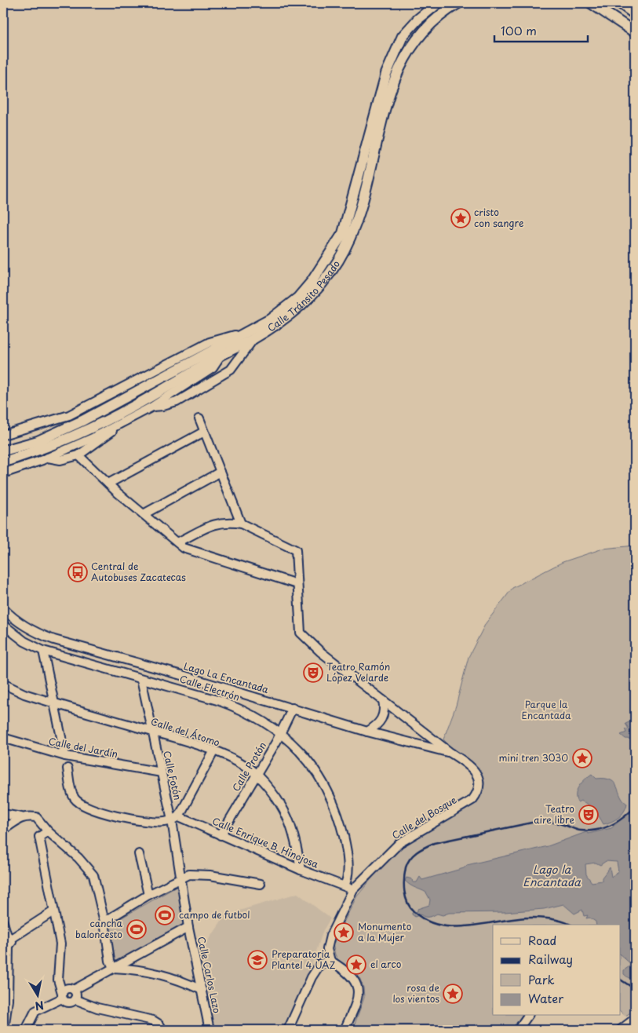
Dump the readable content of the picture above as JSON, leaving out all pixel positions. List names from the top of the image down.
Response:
{
  "streets": {
    "main road": ["Calle Tránsito Pesado"],
    "street": [
      "Lago La Encantada",
      "Calle Electrón",
      "Calle del Átomo",
      "Calle del Jardín",
      "Calle Protón",
      "Calle Fotón",
      "Calle del Bosque",
      "Calle Enrique B. Hinojosa",
      "Calle Carlos Lazo"
    ]
  },
  "crossings": [
    ["Lago La Encantada", "Calle Protón"],
    ["Lago La Encantada", "Calle del Bosque"],
    ["Calle Electrón", "Calle Protón"],
    ["Calle Electrón", "Calle Fotón"],
    ["Calle Electrón", "Calle Enrique B. Hinojosa"],
    ["Calle del Átomo", "Calle Protón"],
    ["Calle del Átomo", "Calle Fotón"],
    ["Calle del Átomo", "Calle Enrique B. Hinojosa"],
    ["Calle del Jardín", "Calle Fotón"],
    ["Calle Protón", "Calle Enrique B. Hinojosa"],
    ["Calle Fotón", "Calle Enrique B. Hinojosa"],
    ["Calle Fotón", "Calle Carlos Lazo"],
    ["Calle del Bosque", "Calle Enrique B. Hinojosa"]
  ],
  "water": ["Lago la Encantada"],
  "parks": ["Parque la Encantada"],
  "places": {
    "place": [
      "cristo con sangre",
      "mini tren 3030",
      "Monumento a la Mujer",
      "el arco",
      "rosa de los vientos"
    ],
    "bus stop": ["Central de Autobuses Zacatecas"],
    "theatre": ["Teatro Ramón López Velarde", "Teatro aire libre"],
    "sports": ["campo de futbol", "cancha baloncesto"],
    "school or university": ["Preparatoria Plantel 4 UAZ"]
  },
  "legend": [
    "Road",
    "Railway",
    "Park",
    "Water"
  ],
  "scale_bar": "100 m",
  "north": "bottom"
}
